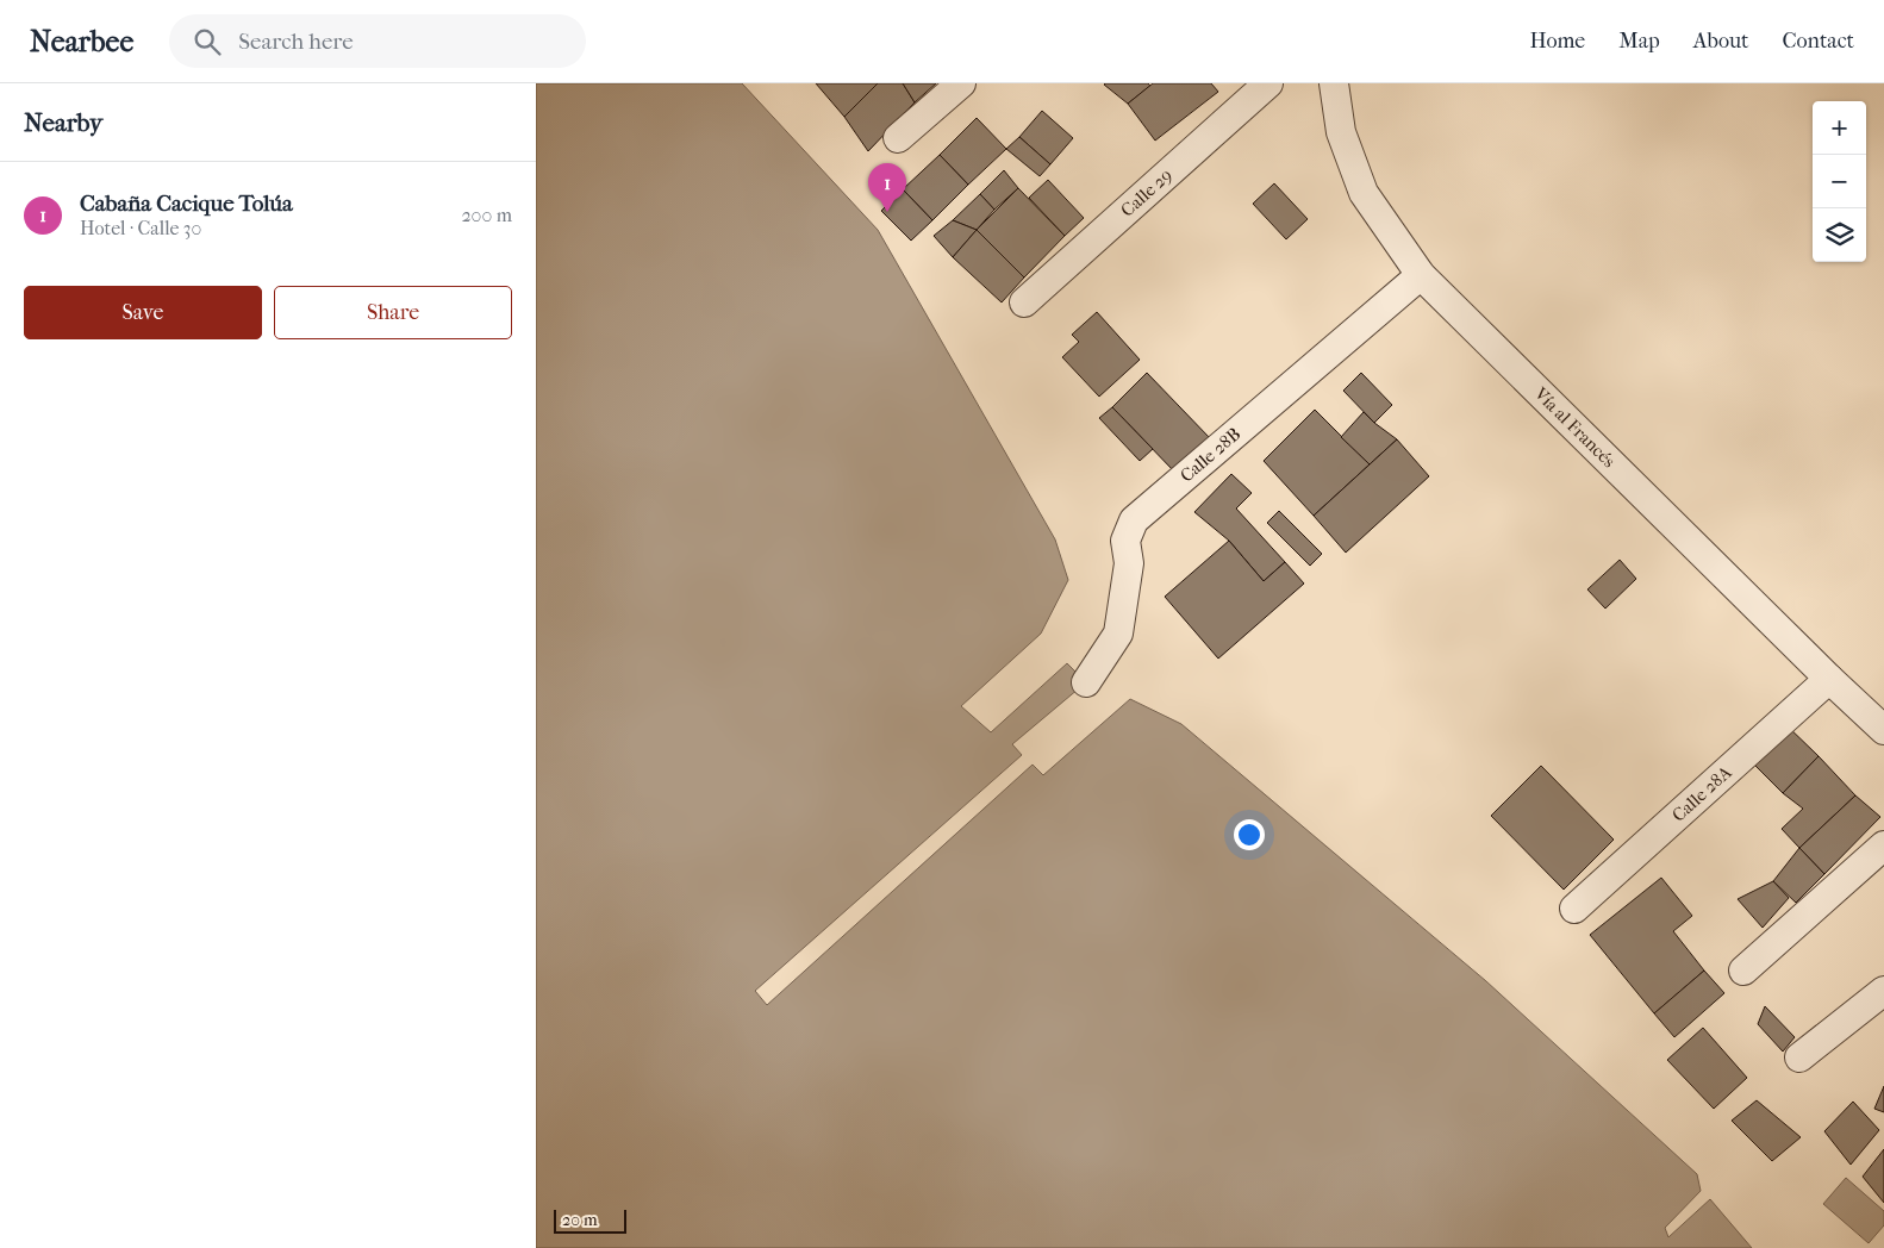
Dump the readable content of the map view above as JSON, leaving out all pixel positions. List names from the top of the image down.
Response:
{
  "streets": {
    "street": [
      "Calle 29",
      "Vía al Francés",
      "Calle 28B",
      "Calle 28A"
    ]
  },
  "crossings": [
    ["Vía al Francés", "Calle 28B"],
    ["Vía al Francés", "Calle 28A"]
  ],
  "scale_bar": "20 m",
  "page": {
    "header": "Nearbee",
    "search": "Search here",
    "nav": [
      "Home",
      "Map",
      "About",
      "Contact"
    ],
    "heading": "Nearby",
    "map_buttons": ["+", "−"],
    "list": [
      {
        "mark": "1",
        "name": "Cabaña Cacique Tolúa",
        "note": "Hotel · Calle 30",
        "value": "200 m"
      }
    ],
    "pins": "1",
    "buttons": ["Save", "Share"],
    "scale": "20 m"
  }
}
